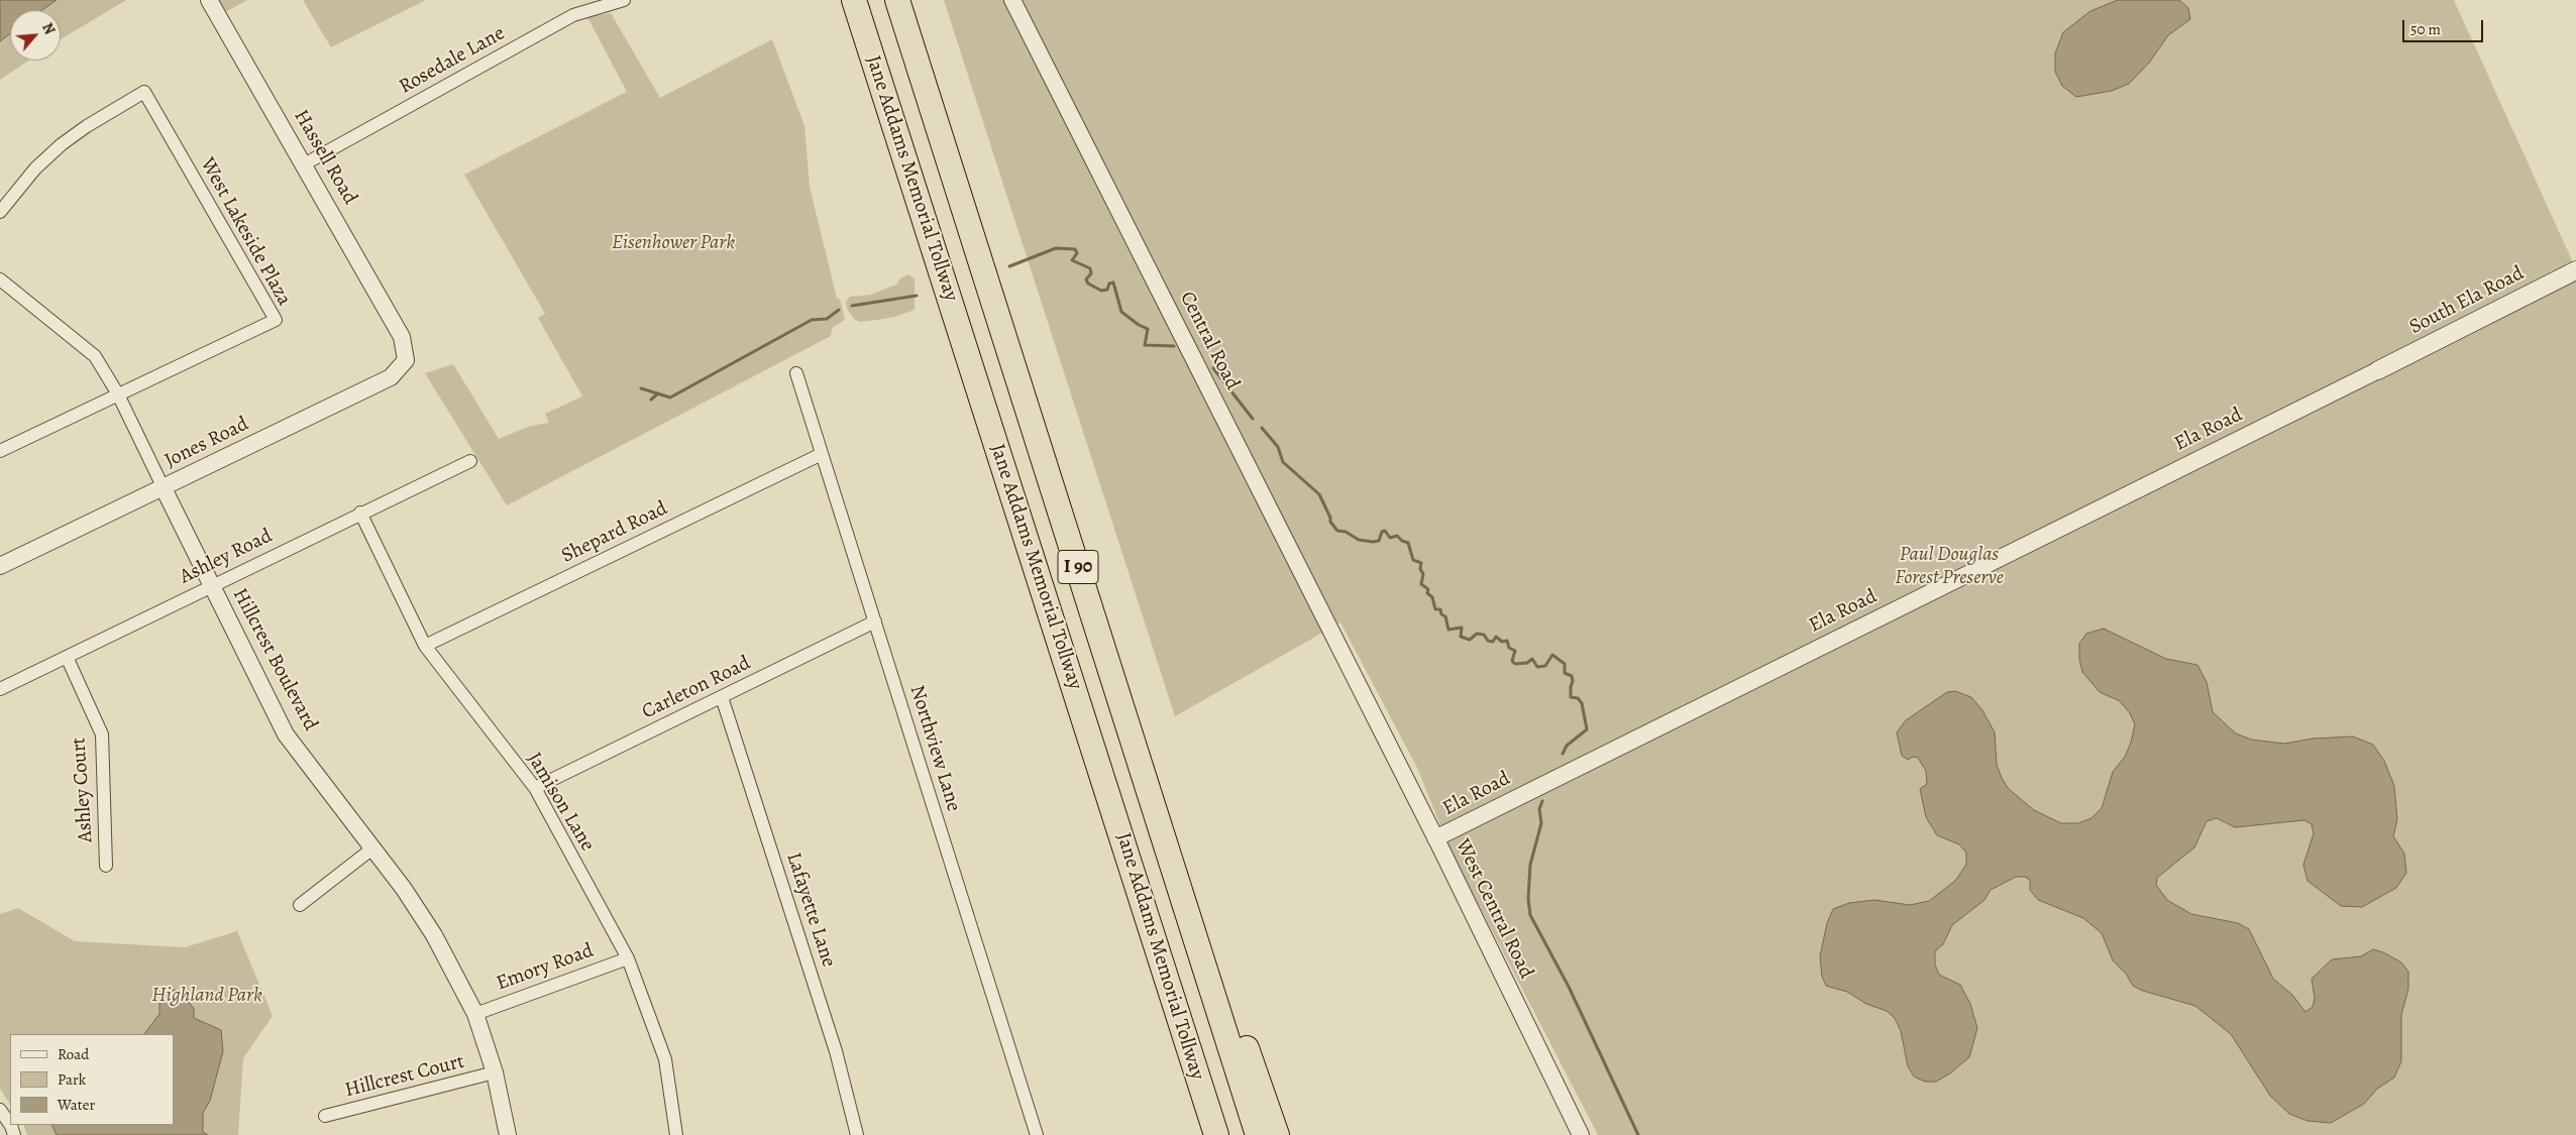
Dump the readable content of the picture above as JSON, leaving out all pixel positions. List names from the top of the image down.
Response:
{
  "streets": {
    "highway": ["Jane Addams Memorial Tollway", "I 90"],
    "main road": ["South Ela Road"],
    "street": [
      "Rosedale Lane",
      "Hassell Road",
      "West Lakeside Plaza",
      "Central Road",
      "Ela Road",
      "Jones Road",
      "Shepard Road",
      "Ashley Road",
      "Hillcrest Boulevard",
      "Carleton Road",
      "Northview Lane",
      "Ashley Court",
      "Jamison Lane",
      "West Central Road",
      "Lafayette Lane",
      "Emory Road",
      "Hillcrest Court"
    ]
  },
  "crossings": [
    ["Rosedale Lane", "Hassell Road"],
    ["Hassell Road", "Jones Road"],
    ["West Lakeside Plaza", "Hillcrest Boulevard"],
    ["South Ela Road", "Ela Road"],
    ["Central Road", "West Central Road"],
    ["Ela Road", "West Central Road"],
    ["Jones Road", "Hillcrest Boulevard"],
    ["Shepard Road", "Northview Lane"],
    ["Shepard Road", "Jamison Lane"],
    ["Ashley Road", "Hillcrest Boulevard"],
    ["Ashley Road", "Ashley Court"],
    ["Ashley Road", "Jamison Lane"],
    ["Hillcrest Boulevard", "Emory Road"],
    ["Hillcrest Boulevard", "Hillcrest Court"],
    ["Carleton Road", "Northview Lane"],
    ["Carleton Road", "Jamison Lane"],
    ["Carleton Road", "Lafayette Lane"],
    ["Jamison Lane", "Emory Road"]
  ],
  "parks": ["Eisenhower Park", "Paul Douglas Forest Preserve", "Highland Park"],
  "legend": ["Road", "Park", "Water"],
  "scale_bar": "50 m",
  "north": "top right"
}
